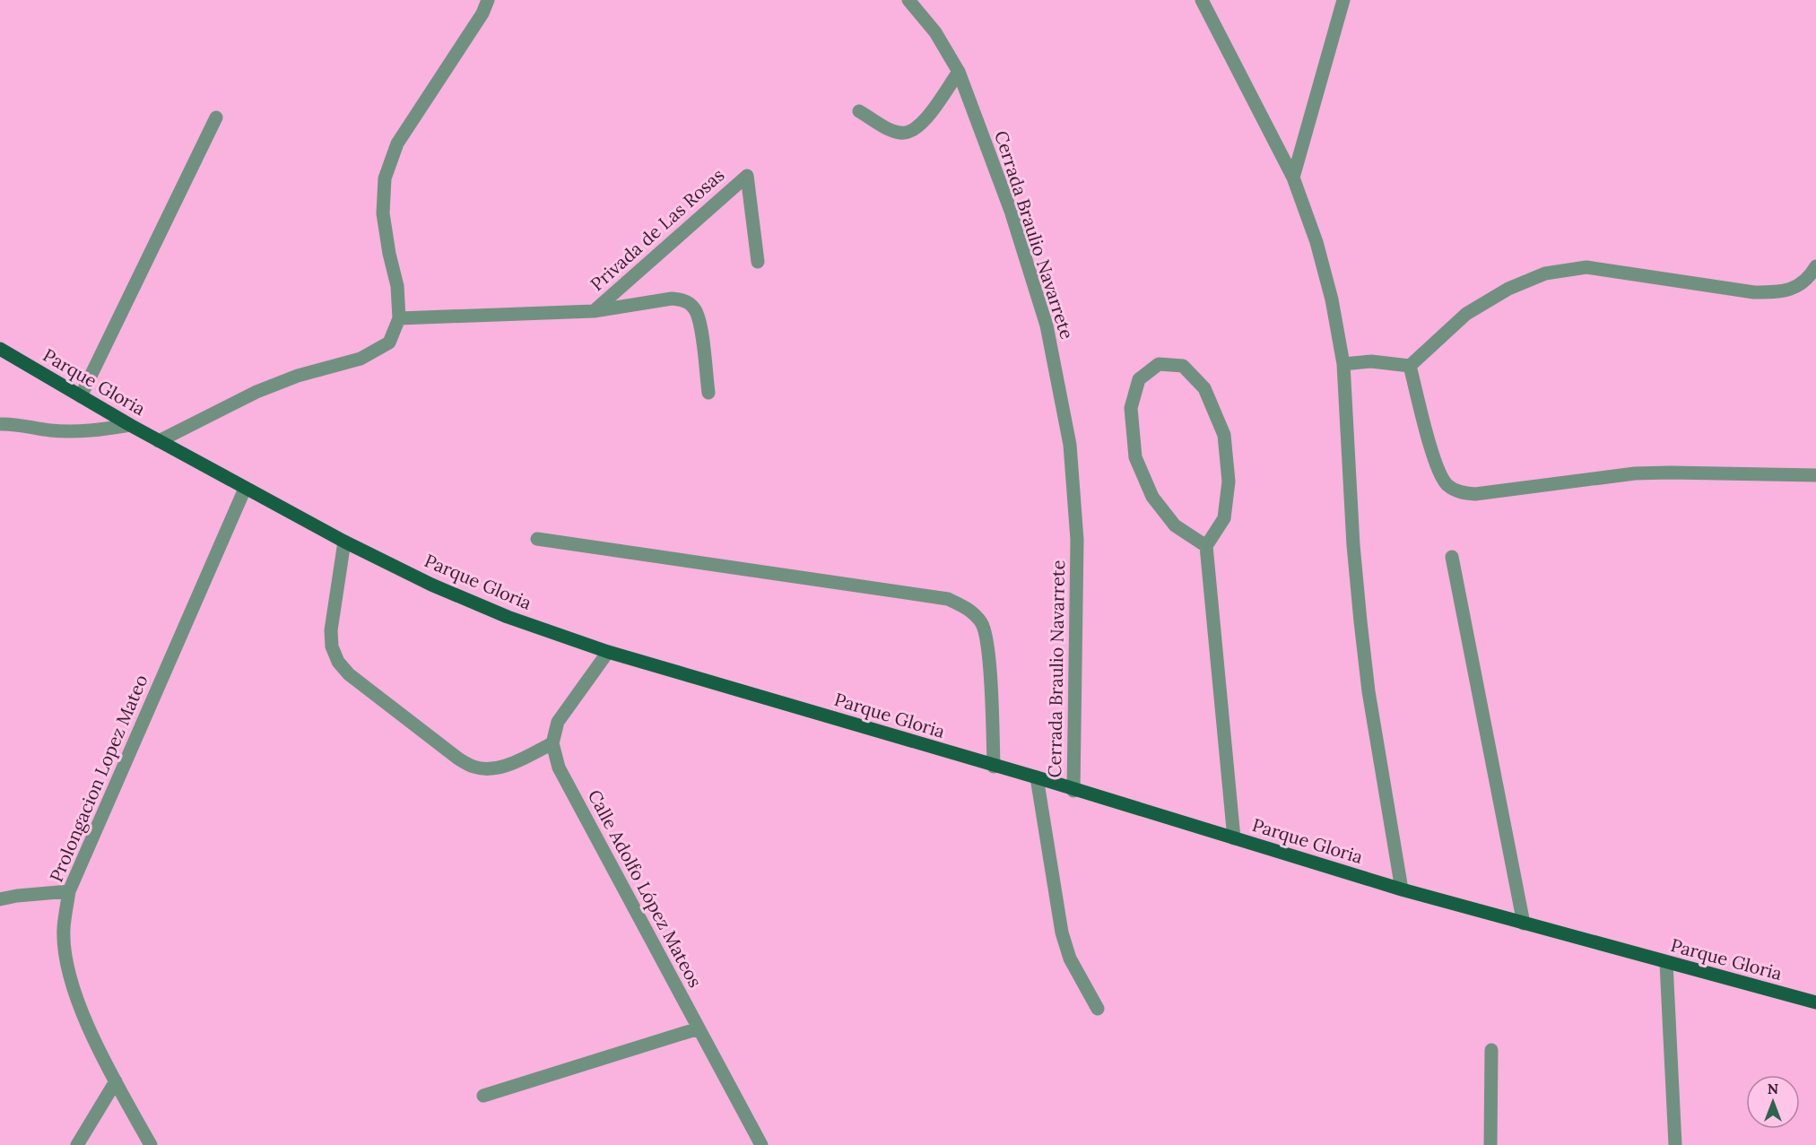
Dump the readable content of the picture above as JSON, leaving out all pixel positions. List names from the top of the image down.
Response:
{
  "streets": {
    "main road": ["Parque Gloria"],
    "street": [
      "Privada de Las Rosas",
      "Cerrada Braulio Navarrete",
      "Prolongacion Lopez Mateo",
      "Calle Adolfo López Mateos"
    ]
  },
  "crossings": [
    ["Cerrada Braulio Navarrete", "Parque Gloria"],
    ["Parque Gloria", "Prolongacion Lopez Mateo"]
  ],
  "north": "top"
}
